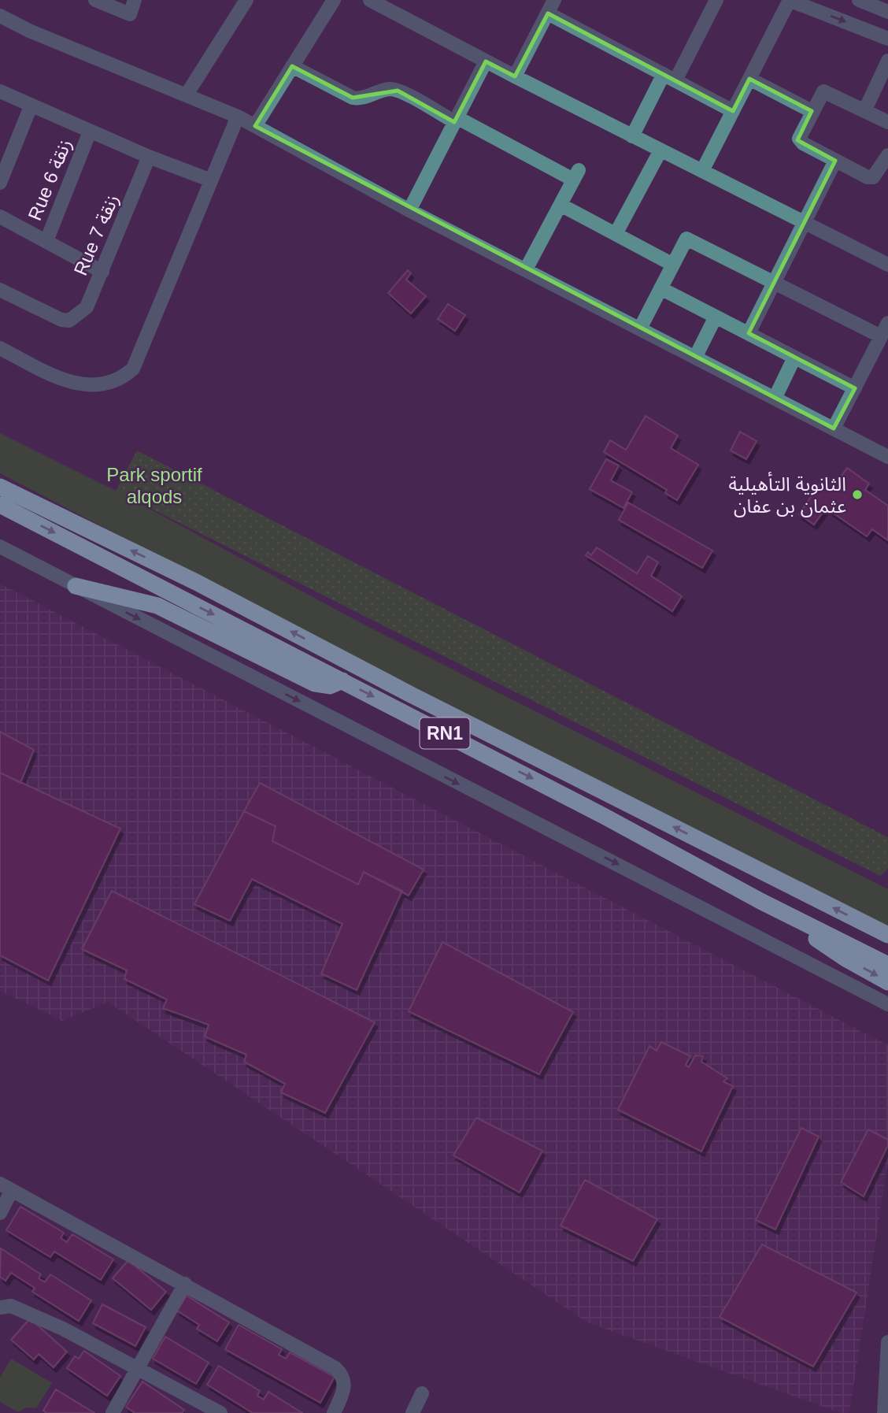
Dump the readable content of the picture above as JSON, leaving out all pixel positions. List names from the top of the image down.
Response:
{
  "streets": {
    "highway": ["RN1"],
    "street": ["Rue 6 زنقة", "Rue 7 زنقة"]
  },
  "parks": ["Park sportif alqods"],
  "places": ["الثانوية التأهيلية عثمان بن عفان"]
}
